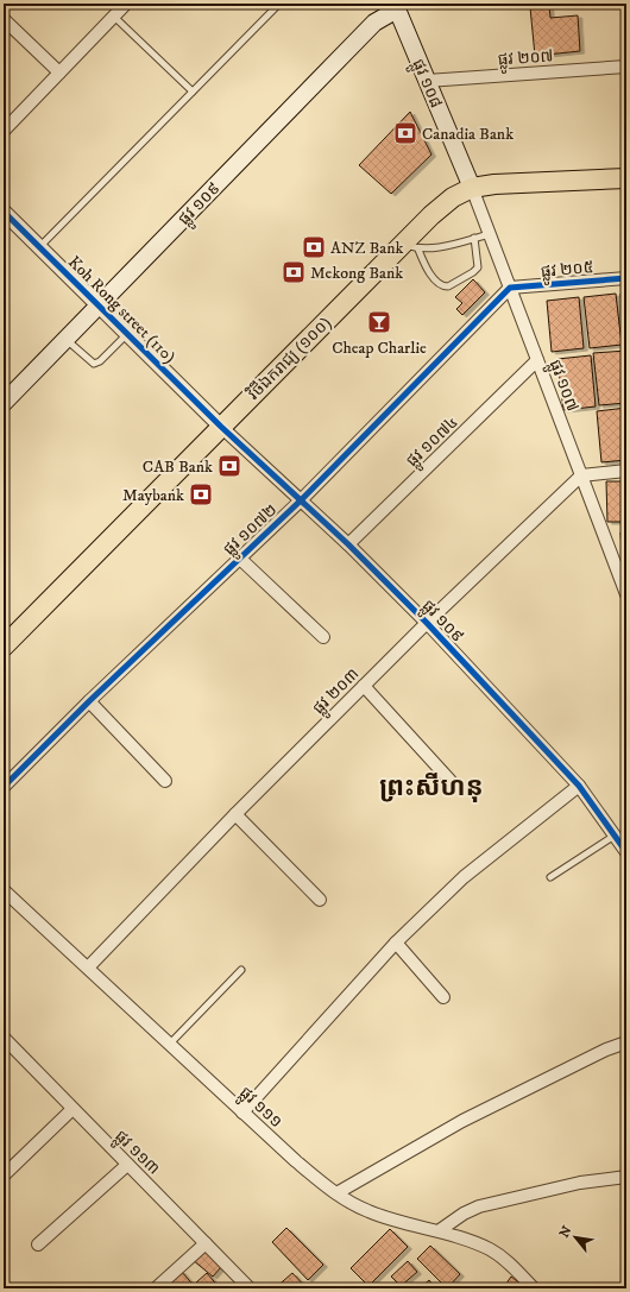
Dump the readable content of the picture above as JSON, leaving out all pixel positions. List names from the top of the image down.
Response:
{
  "streets": {
    "main road": ["ផ្លូវ ១០៨", "ផ្លូវ ១០៩", "វិថីឯករាជ្យ (១០០)"],
    "street": [
      "ផ្លូវ ២០៧",
      "ផ្លូវ ២០៥",
      "Koh Rong street (110)",
      "ផ្លូវ ១០៧",
      "ផ្លូវ ១០៧៤",
      "ផ្លូវ ១០៧២",
      "ផ្លូវ ២០៣",
      "ផ្លូវ ១១១",
      "ផ្លូវ ១១៣"
    ]
  },
  "crossings": [
    ["ផ្លូវ ២០៧", "ផ្លូវ ១០៨"],
    ["ផ្លូវ ១០៨", "ផ្លូវ ១០៩"],
    ["ផ្លូវ ១០៨", "វិថីឯករាជ្យ (១០០)"],
    ["ផ្លូវ ១០៨", "ផ្លូវ ១០៧"],
    ["ផ្លូវ ១០៩", "Koh Rong street (110)"],
    ["ផ្លូវ ១០៩", "វិថីឯករាជ្យ (១០០)"],
    ["ផ្លូវ ១០៩", "ផ្លូវ ១០៧៤"],
    ["ផ្លូវ ១០៩", "ផ្លូវ ១០៧២"],
    ["ផ្លូវ ១០៩", "ផ្លូវ ២០៣"],
    ["ផ្លូវ ២០៥", "ផ្លូវ ១០៧"],
    ["ផ្លូវ ២០៥", "ផ្លូវ ១០៧២"],
    ["Koh Rong street (110)", "វិថីឯករាជ្យ (១០០)"],
    ["វិថីឯករាជ្យ (១០០)", "ផ្លូវ ១០៧"],
    ["ផ្លូវ ១០៧", "ផ្លូវ ១០៧៤"],
    ["ផ្លូវ ១០៧", "ផ្លូវ ១០៧២"],
    ["ផ្លូវ ១០៧", "ផ្លូវ ២០៣"],
    ["ផ្លូវ ២០៣", "ផ្លូវ ១១១"]
  ],
  "districts": ["ព្រះសីហនុ"],
  "places": {
    "bank": [
      "Canadia Bank",
      "ANZ Bank",
      "Mekong Bank",
      "CAB Bank",
      "Maybank"
    ],
    "bar": ["Cheap Charlie"]
  },
  "north": "top left"
}
